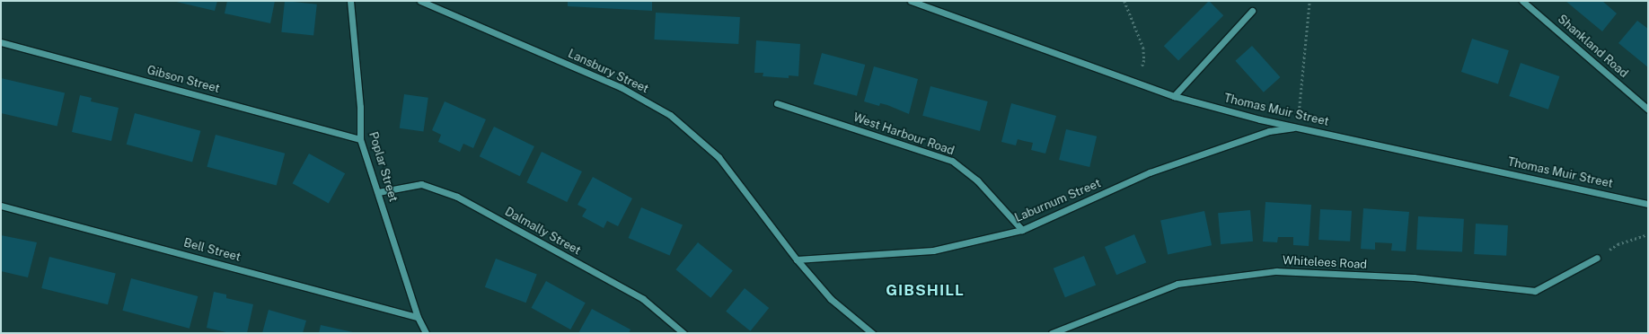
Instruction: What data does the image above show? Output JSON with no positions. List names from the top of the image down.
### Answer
{
  "streets": {
    "street": [
      "Shankland Road",
      "Lansbury Street",
      "Gibson Street",
      "Thomas Muir Street",
      "West Harbour Road",
      "Poplar Street",
      "Laburnum Street",
      "Dalmally Street",
      "Bell Street",
      "Whitelees Road"
    ]
  },
  "crossings": [
    ["Lansbury Street", "Laburnum Street"],
    ["Gibson Street", "Poplar Street"],
    ["Thomas Muir Street", "Laburnum Street"],
    ["West Harbour Road", "Laburnum Street"],
    ["Poplar Street", "Dalmally Street"],
    ["Poplar Street", "Bell Street"]
  ],
  "districts": ["GIBSHILL"]
}
